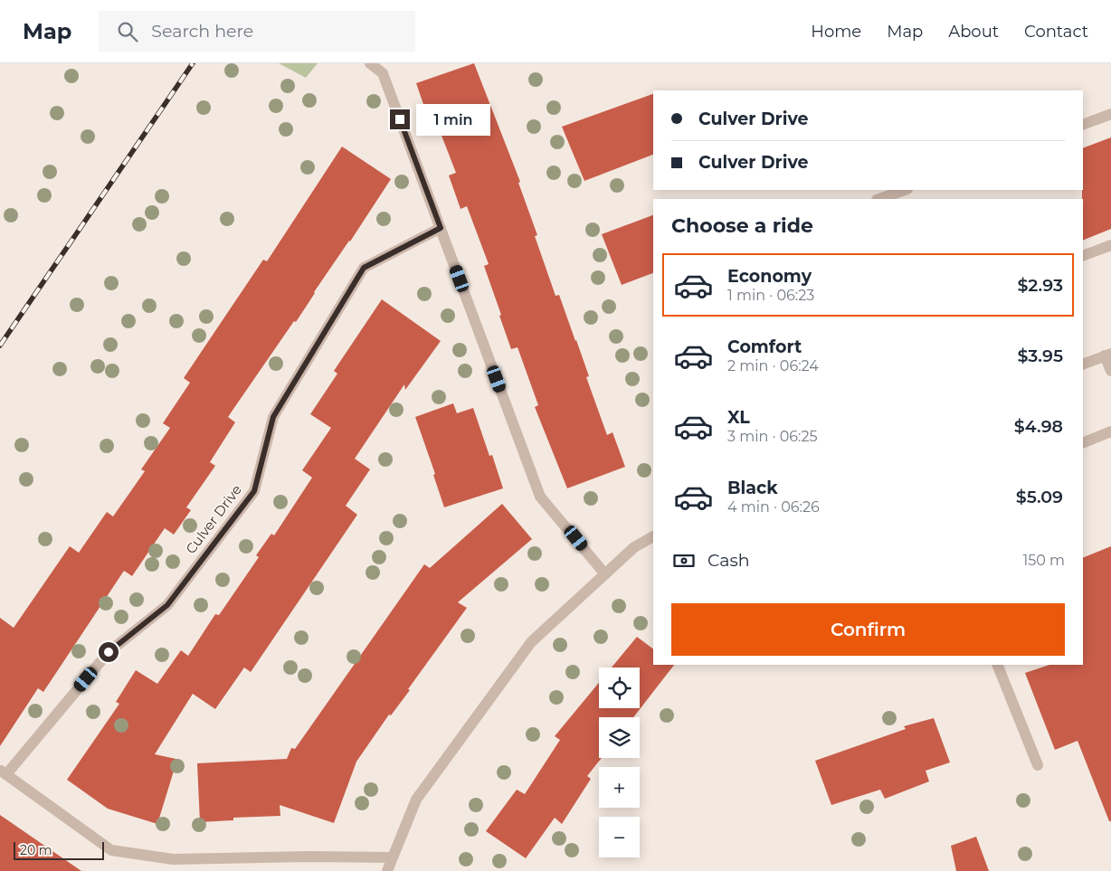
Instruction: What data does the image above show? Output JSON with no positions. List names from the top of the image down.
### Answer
{
  "streets": {
    "street": ["Culver Drive"]
  },
  "scale_bar": "20 m",
  "page": {
    "header": "Map",
    "search": "Search here",
    "nav": [
      "Home",
      "Map",
      "About",
      "Contact"
    ],
    "banner": ["Culver Drive", "Culver Drive"],
    "bubble": "1 min",
    "heading": "Choose a ride",
    "list": [
      {
        "name": "Economy",
        "note": "1 min · 06:23",
        "value": "$2.93"
      },
      {
        "name": "Comfort",
        "note": "2 min · 06:24",
        "value": "$3.95"
      },
      {
        "name": "XL",
        "note": "3 min · 06:25",
        "value": "$4.98"
      },
      {
        "name": "Black",
        "note": "4 min · 06:26",
        "value": "$5.09"
      }
    ],
    "pay": ["Cash", "150 m"],
    "buttons": "Confirm",
    "map_buttons": ["+", "−"],
    "scale": "20 m"
  }
}
